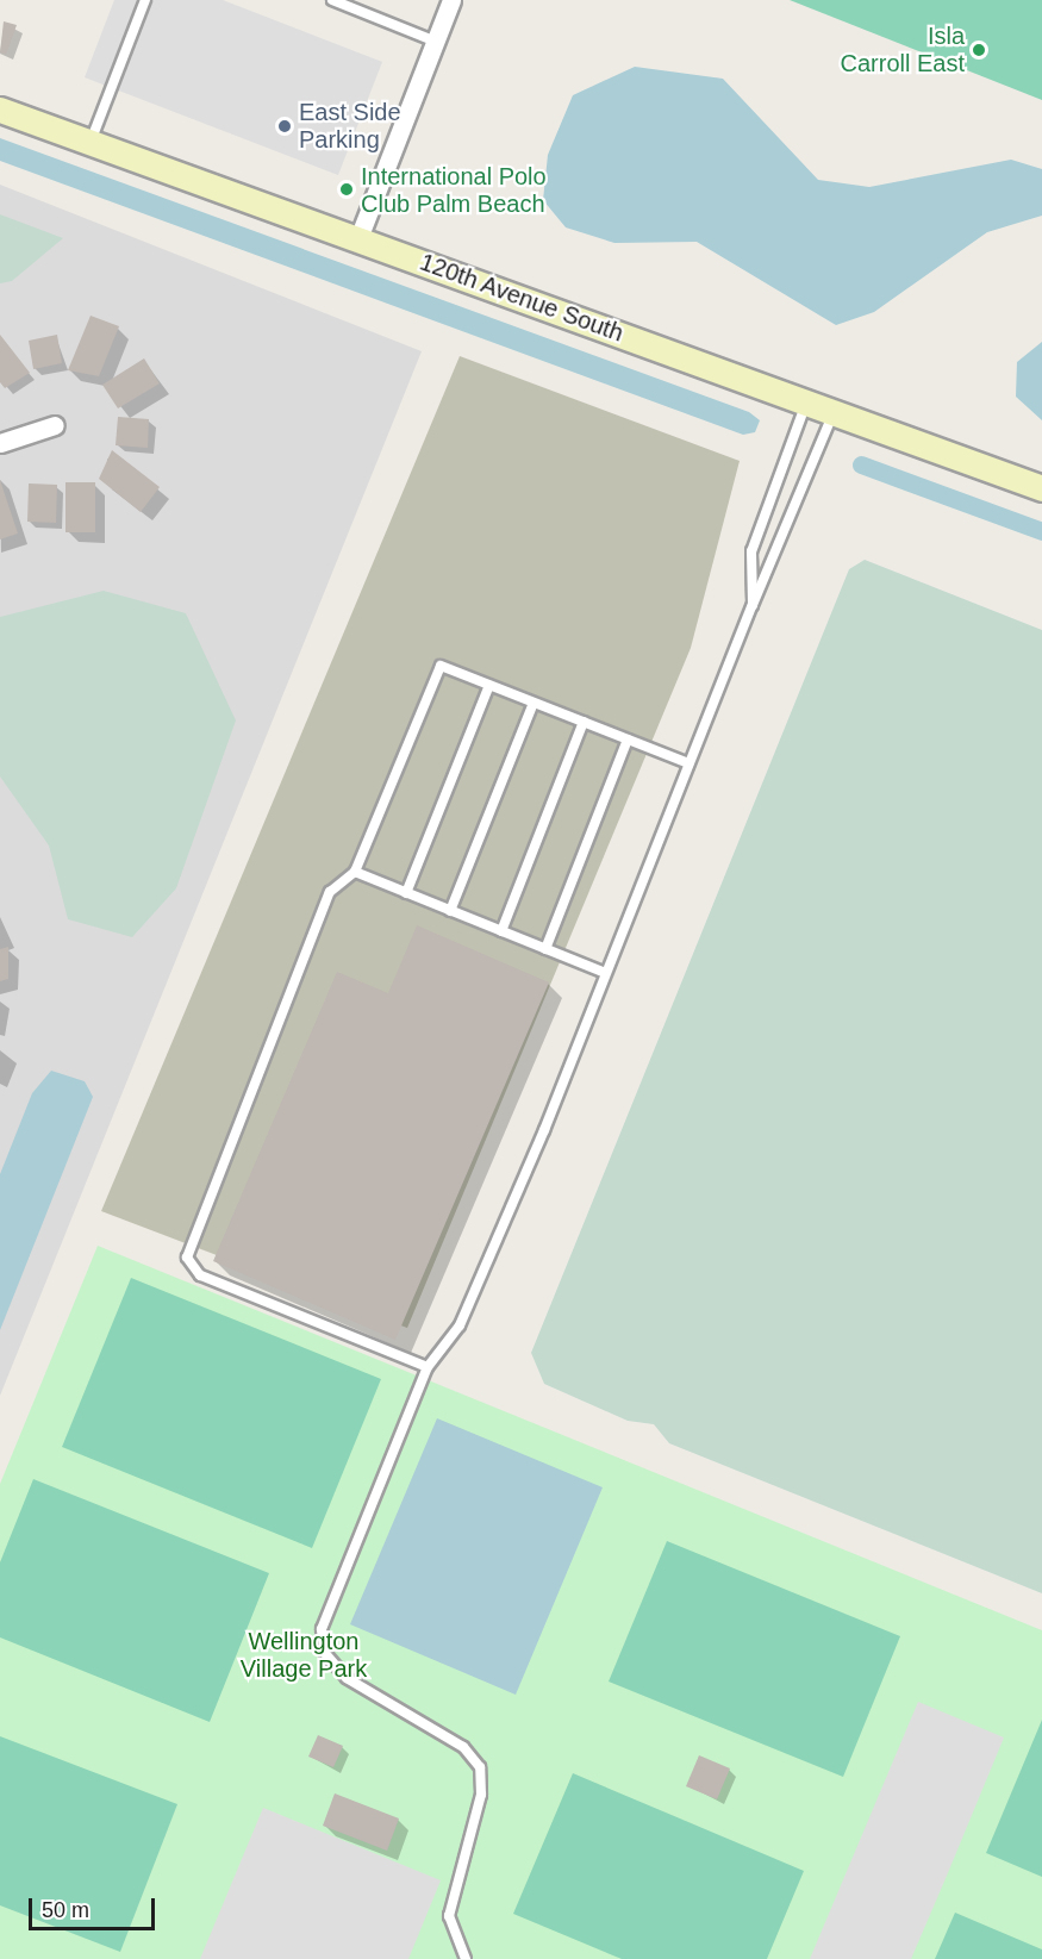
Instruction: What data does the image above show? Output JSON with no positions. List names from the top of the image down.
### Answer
{
  "streets": {
    "street": ["120th Avenue South"]
  },
  "parks": ["Wellington Village Park"],
  "places": ["Isla Carroll East", "East Side Parking", "International Polo Club Palm Beach"],
  "scale_bar": "50 m"
}
